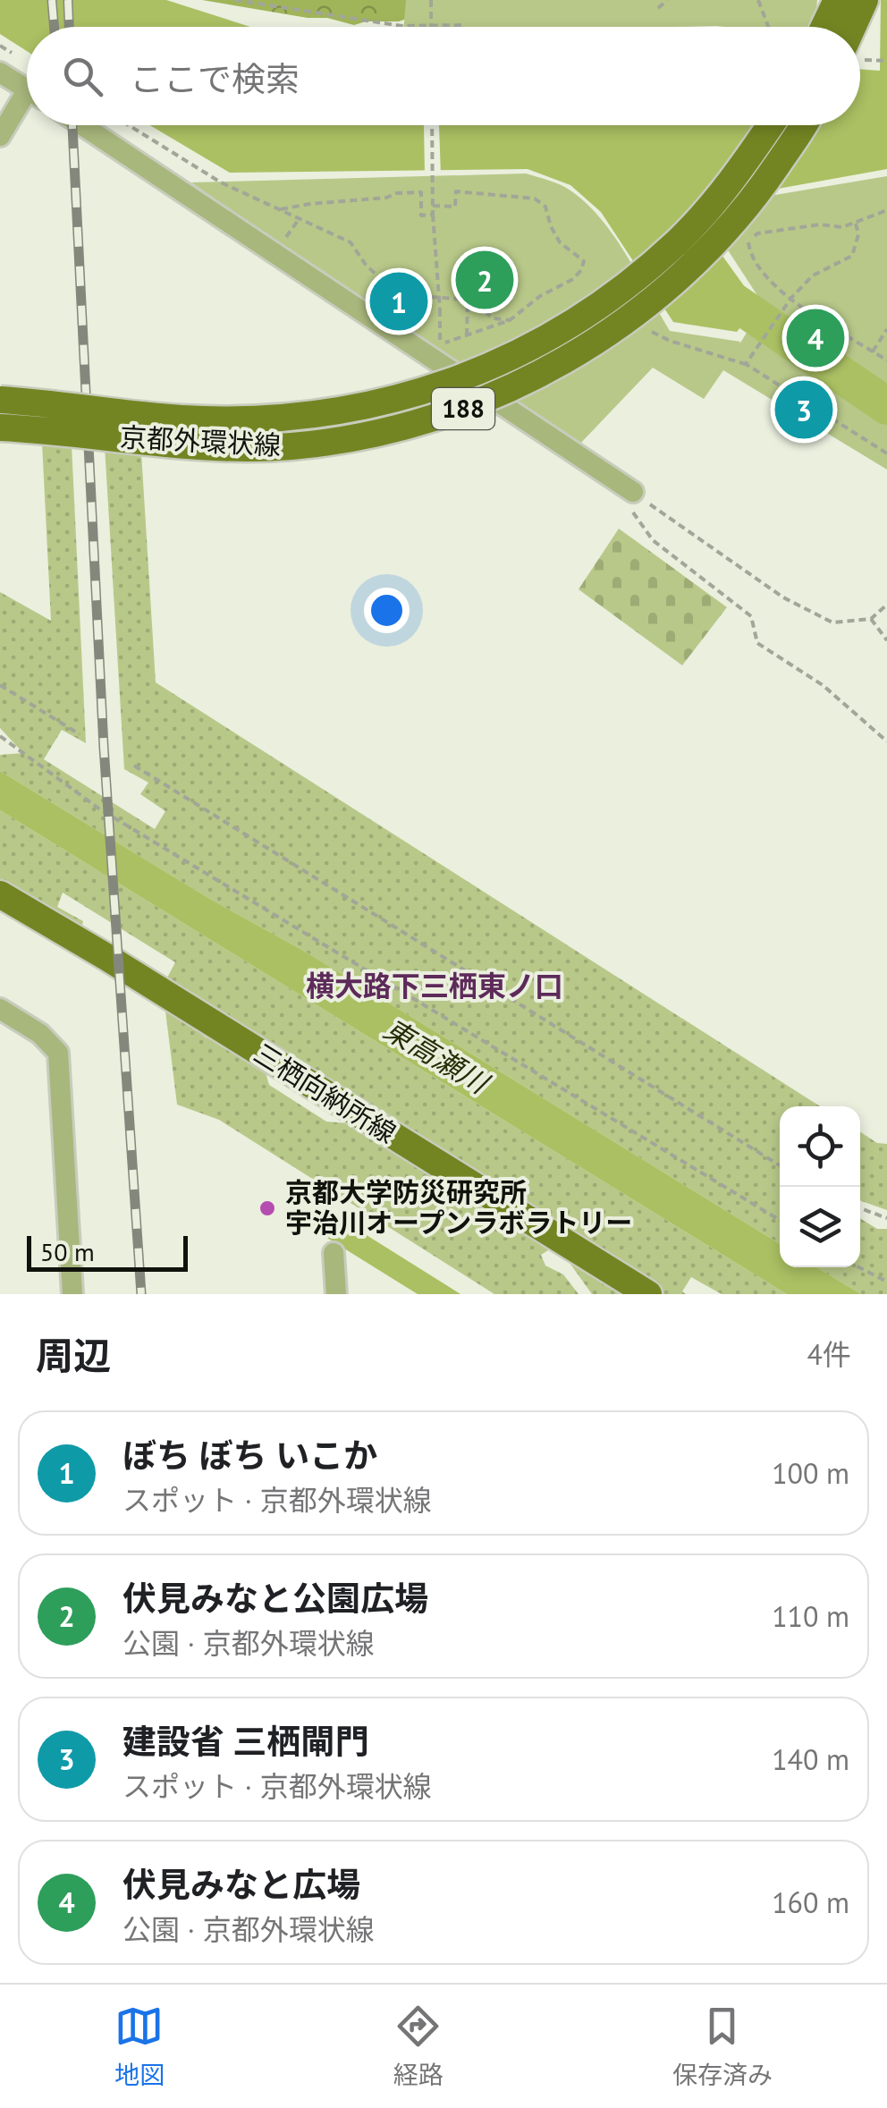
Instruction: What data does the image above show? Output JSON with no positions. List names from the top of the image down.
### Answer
{
  "streets": {
    "main road": ["188", "京都外環状線", "三栖向納所線"]
  },
  "districts": ["横大路下三栖東ノ口"],
  "water": ["東高瀬川"],
  "places": ["京都大学防災研究所 宇治川オープンラボラトリー"],
  "scale_bar": "50 m",
  "page": {
    "search": "ここで検索",
    "pins": [
      "2",
      "1",
      "4",
      "3"
    ],
    "scale": "50 m",
    "heading": ["周辺", "4件"],
    "list": [
      {
        "mark": "1",
        "name": "ぼち ぼち いこか",
        "note": "スポット · 京都外環状線",
        "value": "100 m"
      },
      {
        "mark": "2",
        "name": "伏見みなと公園広場",
        "note": "公園 · 京都外環状線",
        "value": "110 m"
      },
      {
        "mark": "3",
        "name": "建設省 三栖閘門",
        "note": "スポット · 京都外環状線",
        "value": "140 m"
      },
      {
        "mark": "4",
        "name": "伏見みなと広場",
        "note": "公園 · 京都外環状線",
        "value": "160 m"
      }
    ],
    "nav": ["地図", "経路", "保存済み"]
  }
}
